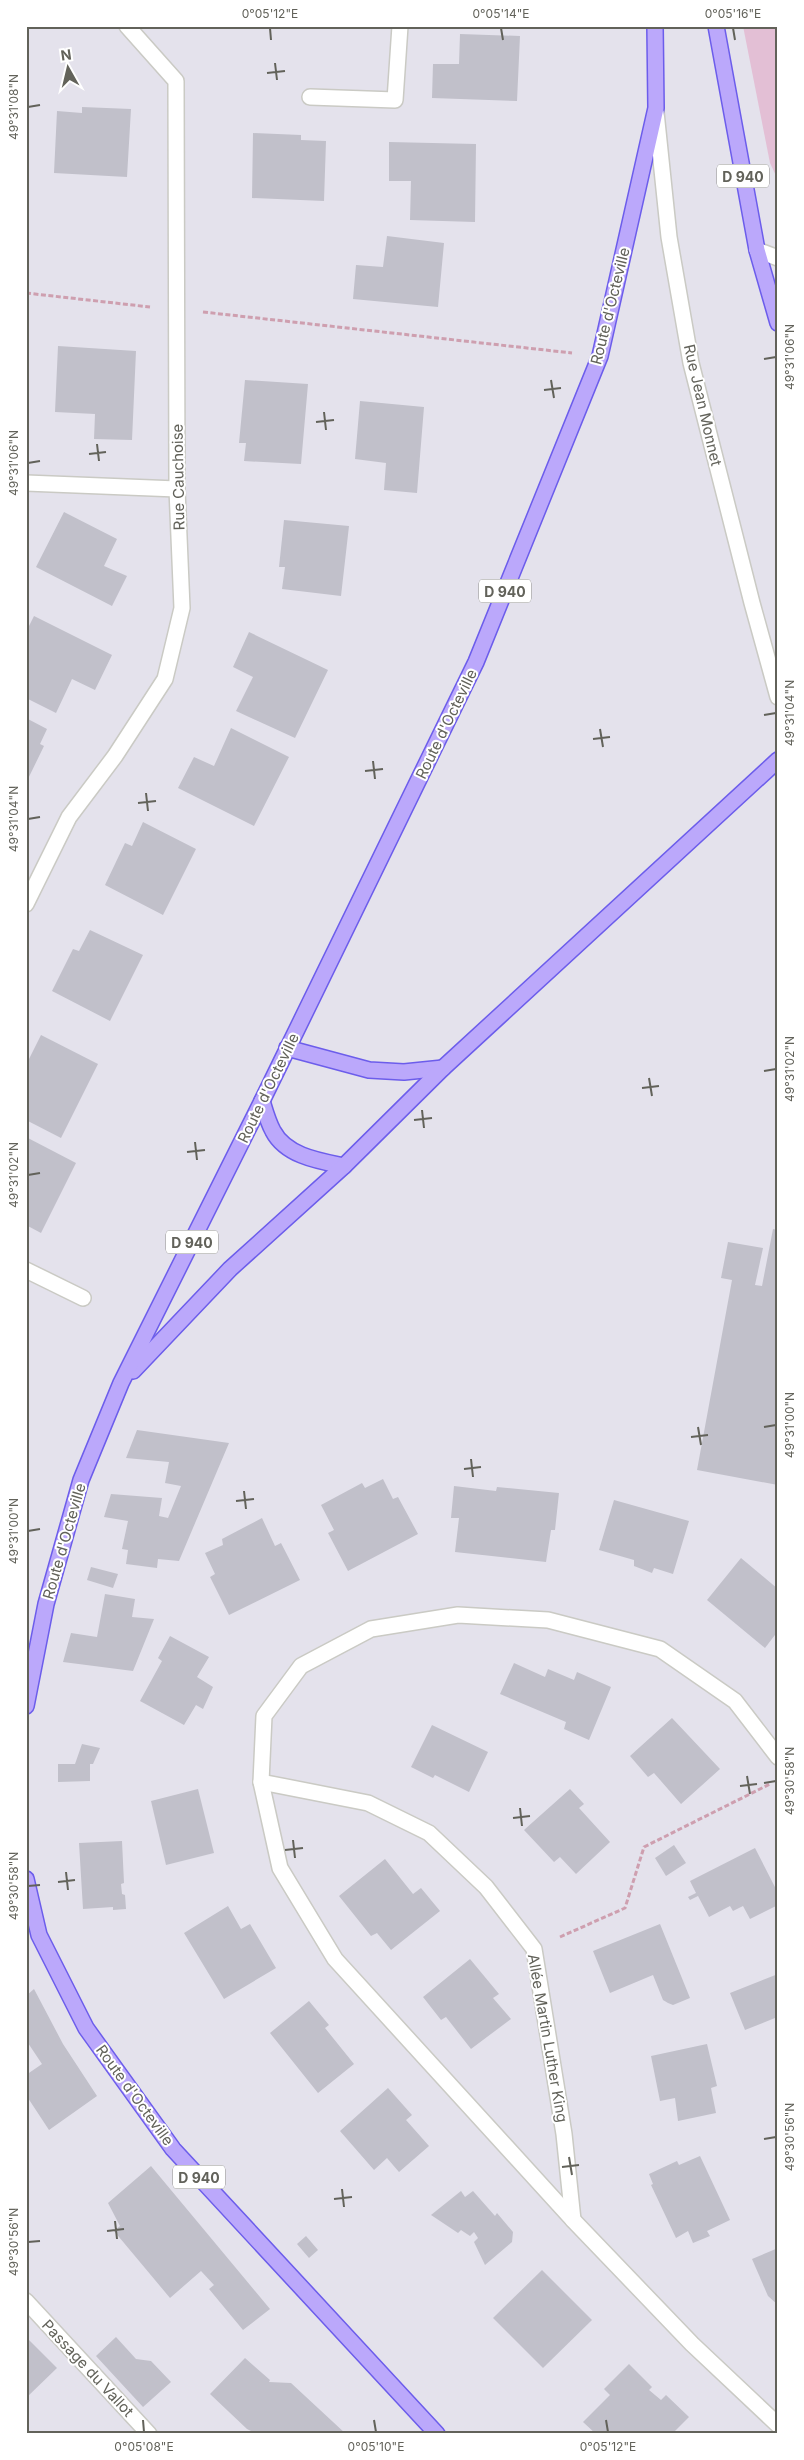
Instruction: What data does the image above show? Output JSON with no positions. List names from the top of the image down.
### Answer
{
  "streets": {
    "main road": ["D 940", "Route d'Octeville"],
    "street": [
      "Rue Jean Monnet",
      "Rue Cauchoise",
      "Allée Martin Luther King",
      "Passage du Vallot"
    ]
  },
  "crossings": [
    ["Route d'Octeville", "Rue Jean Monnet"]
  ],
  "north": "top",
  "coordinates": [
    "0°05'12\"E",
    "0°05'14\"E",
    "0°05'16\"E",
    "49°31'08\"N",
    "49°31'06\"N",
    "49°31'04\"N",
    "49°31'02\"N",
    "49°31'00\"N",
    "49°30'58\"N",
    "49°30'56\"N",
    "0°05'08\"E",
    "0°05'10\"E"
  ]
}
